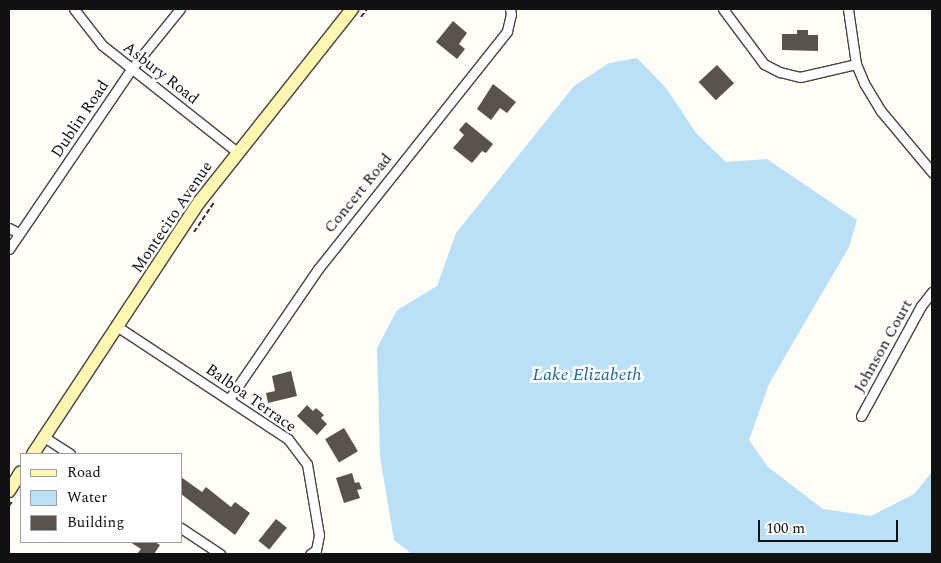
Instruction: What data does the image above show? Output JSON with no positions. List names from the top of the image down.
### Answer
{
  "streets": {
    "street": [
      "Asbury Road",
      "Dublin Road",
      "Concert Road",
      "Montecito Avenue",
      "Johnson Court",
      "Balboa Terrace"
    ]
  },
  "crossings": [
    ["Asbury Road", "Dublin Road"],
    ["Asbury Road", "Montecito Avenue"],
    ["Concert Road", "Balboa Terrace"],
    ["Montecito Avenue", "Balboa Terrace"]
  ],
  "water": ["Lake Elizabeth"],
  "legend": ["Road", "Water", "Building"],
  "scale_bar": "100 m"
}
